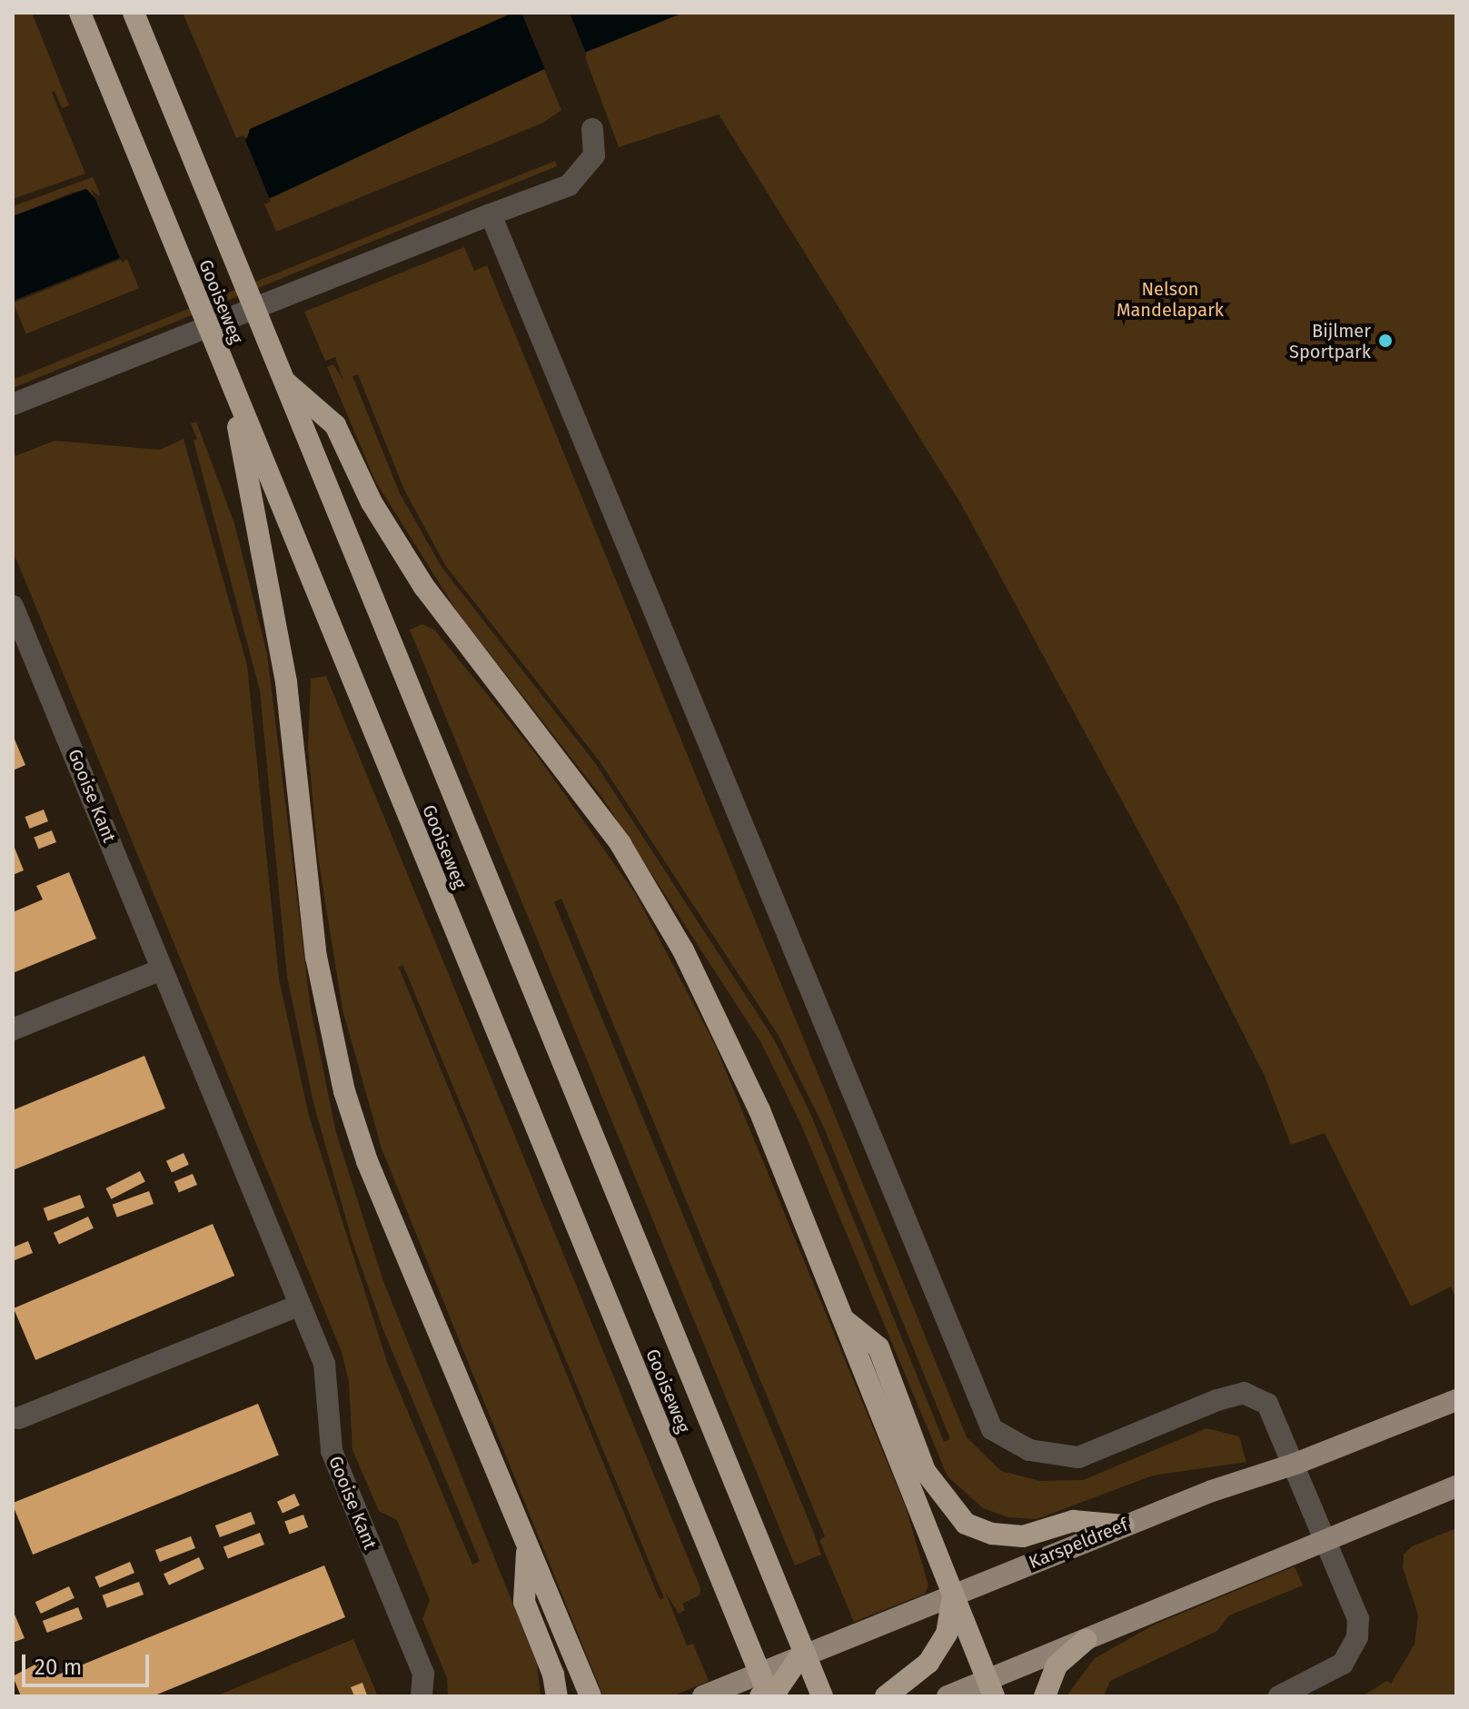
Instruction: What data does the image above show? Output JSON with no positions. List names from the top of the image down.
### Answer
{
  "streets": {
    "highway": ["Gooiseweg"],
    "main road": ["Karspeldreef"],
    "street": ["Gooise Kant"]
  },
  "parks": ["Nelson Mandelapark"],
  "places": ["Bijlmer Sportpark"],
  "scale_bar": "20 m"
}
